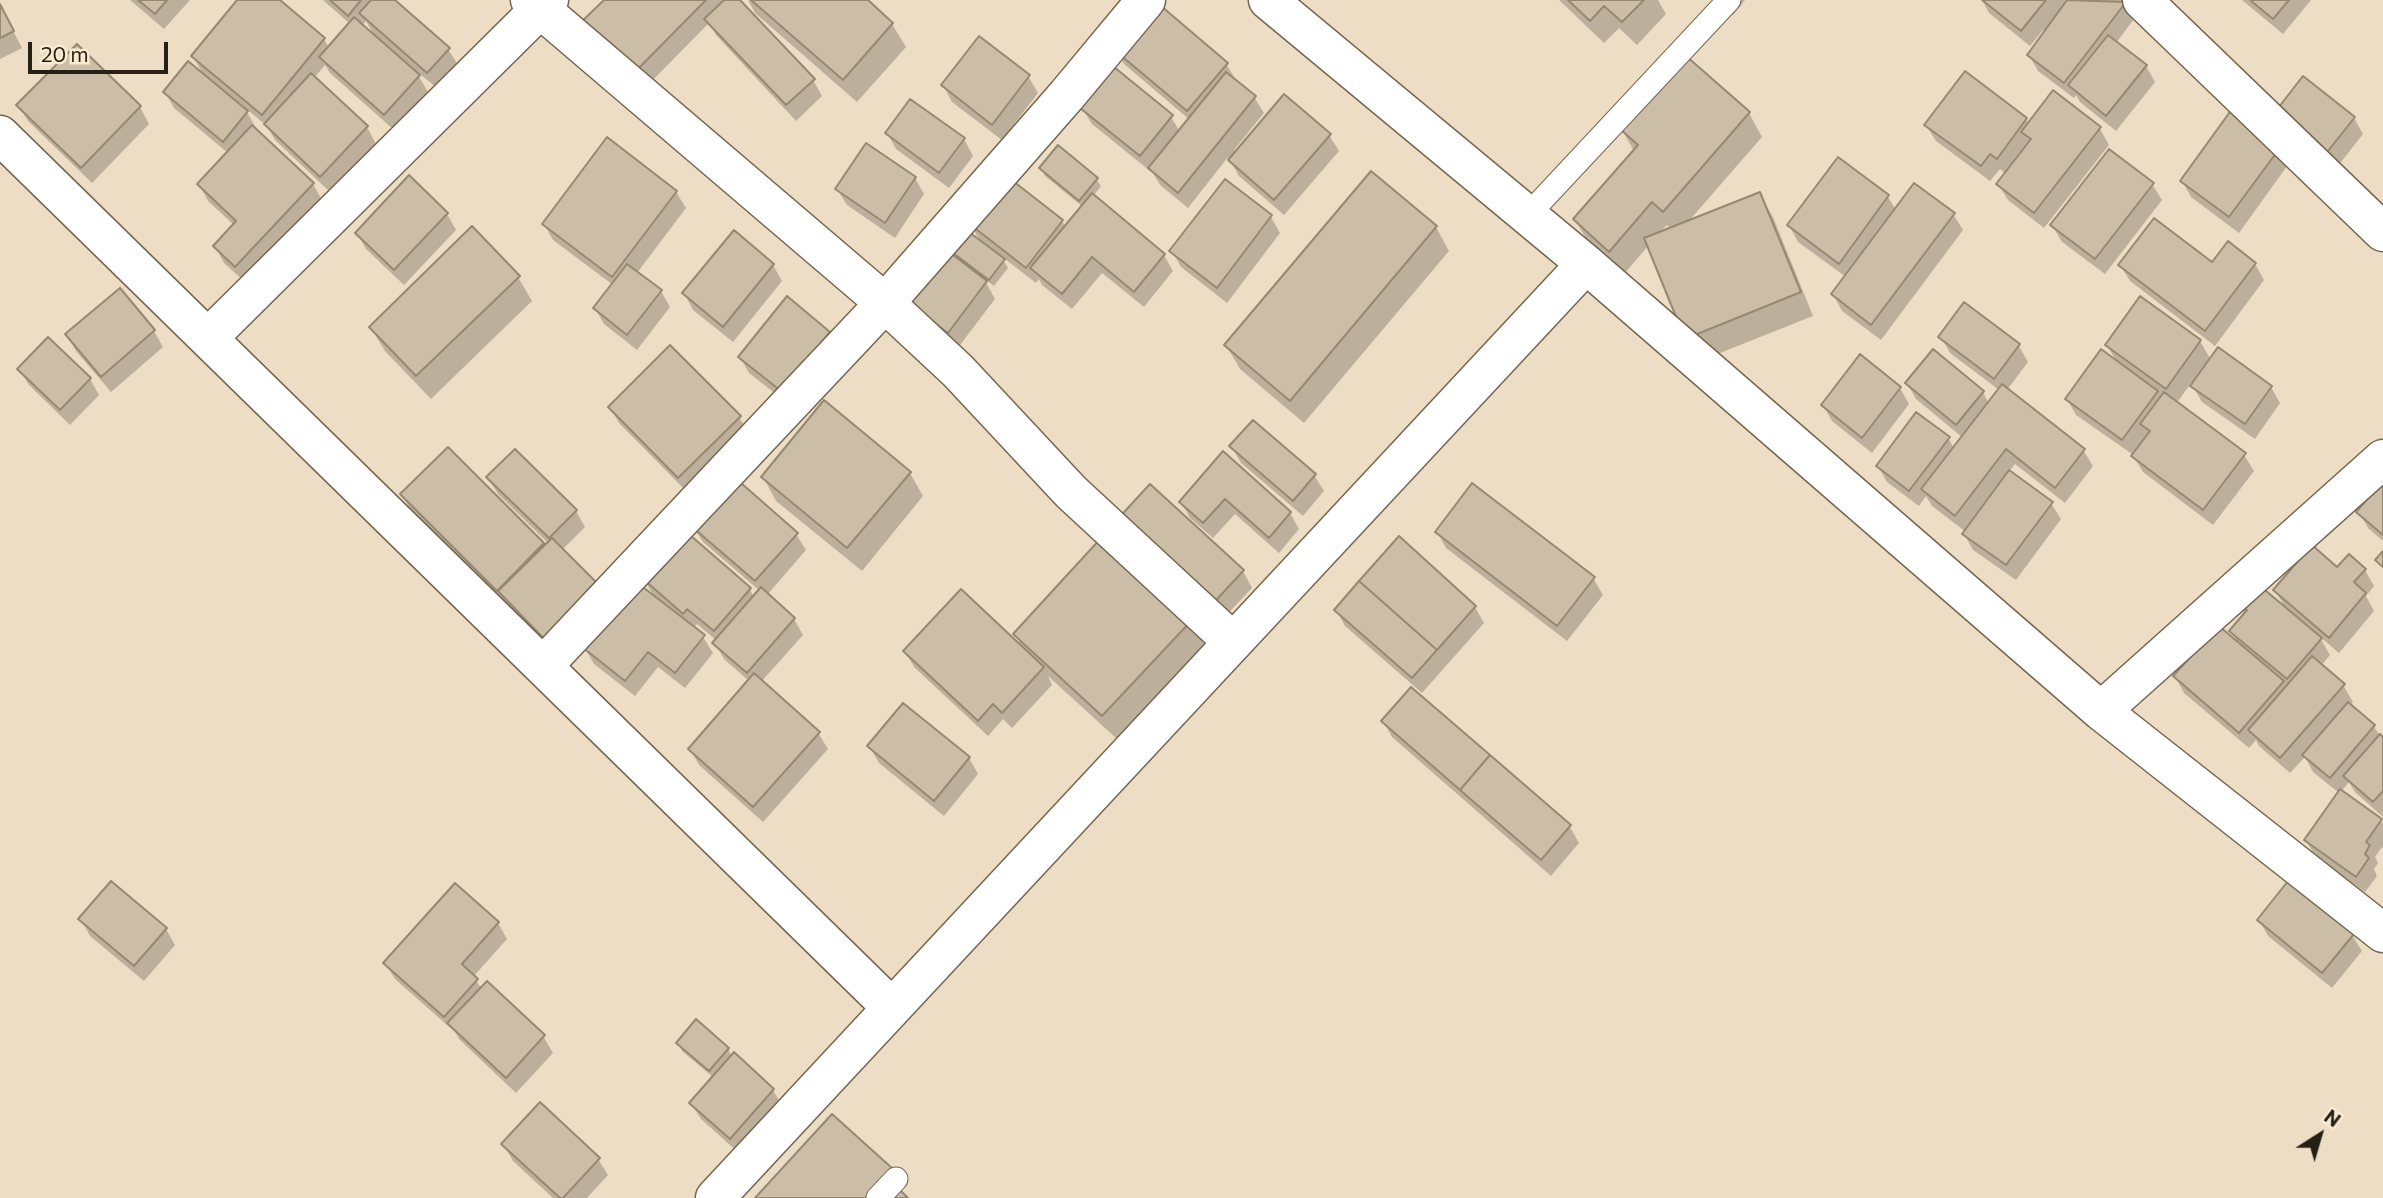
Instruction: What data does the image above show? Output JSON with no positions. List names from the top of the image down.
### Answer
{
  "scale_bar": "20 m",
  "north": "top right"
}
